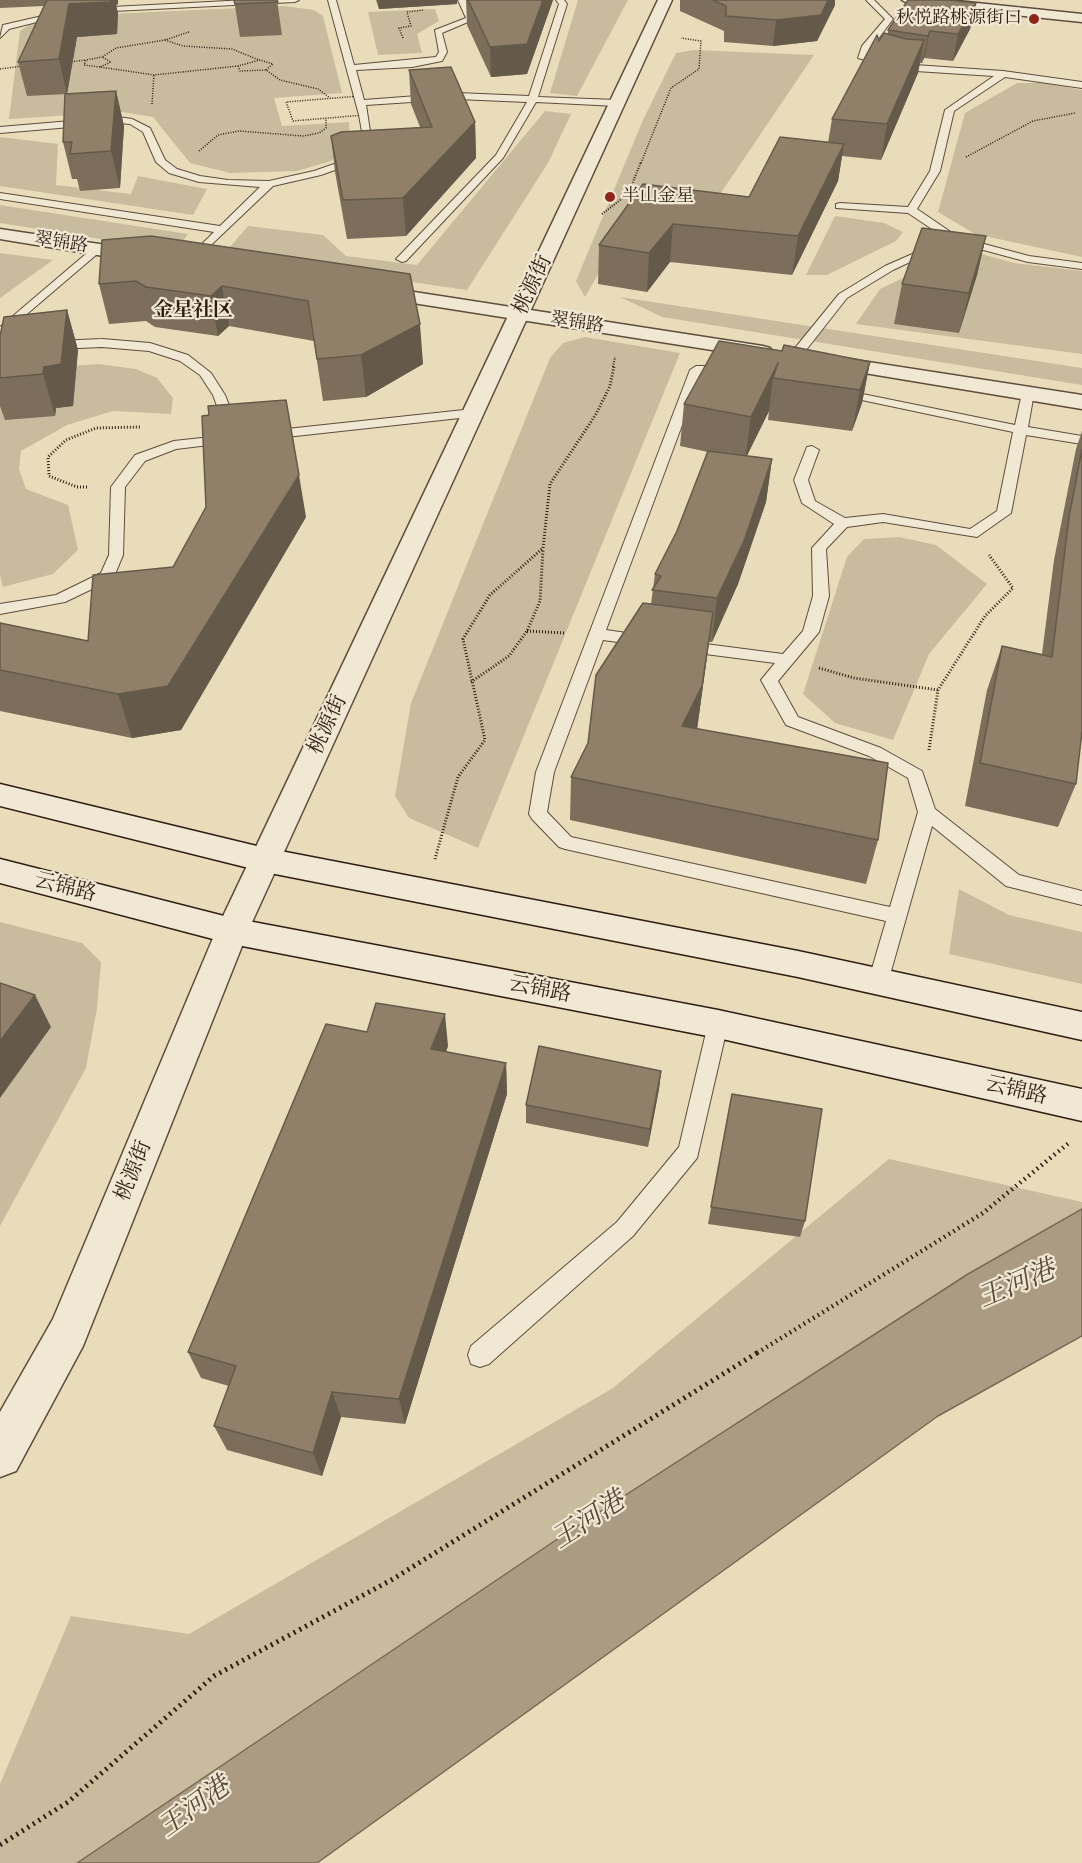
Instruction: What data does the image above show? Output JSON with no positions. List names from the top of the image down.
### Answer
{
  "streets": {
    "street": ["翠锦路", "桃源街", "云锦路"]
  },
  "crossings": [
    ["翠锦路", "桃源街"],
    ["桃源街", "云锦路"]
  ],
  "districts": ["金星社区"],
  "water": ["王河港"],
  "places": ["秋悦路桃源街口", "半山金星"]
}
